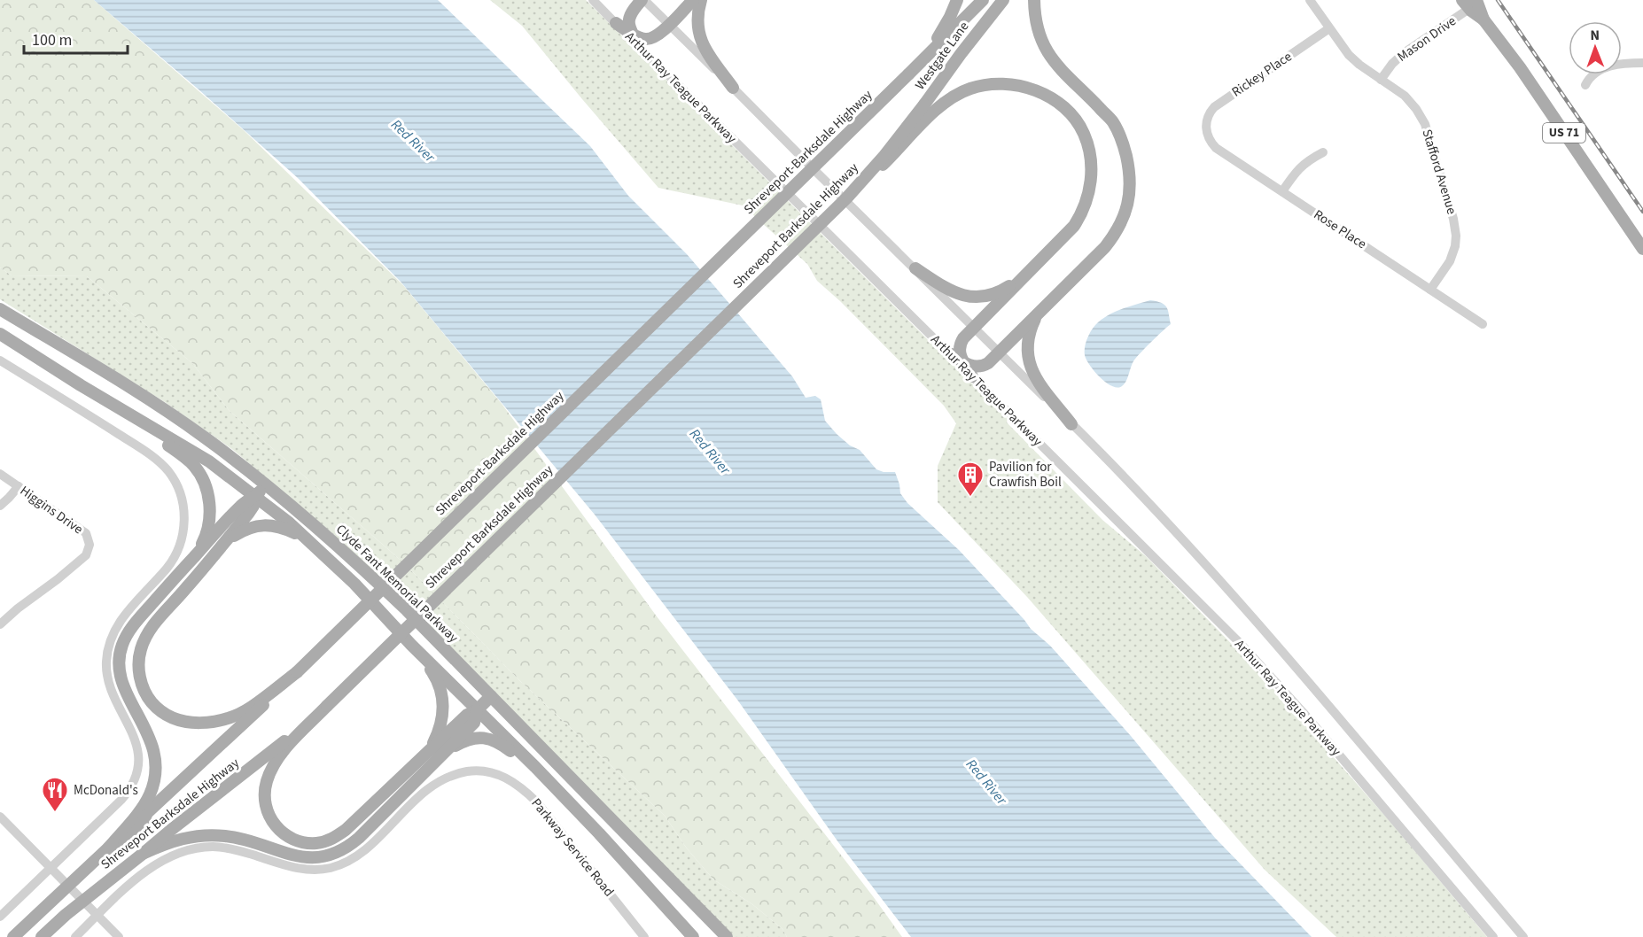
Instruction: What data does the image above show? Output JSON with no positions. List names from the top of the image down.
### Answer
{
  "streets": {
    "main road": [
      "Westgate Lane",
      "US 71",
      "Shreveport-Barksdale Highway",
      "Shreveport Barksdale Highway",
      "Clyde Fant Memorial Parkway"
    ],
    "street": [
      "Mason Drive",
      "Rickey Place",
      "Arthur Ray Teague Parkway",
      "Stafford Avenue",
      "Rose Place",
      "Higgins Drive",
      "Parkway Service Road"
    ]
  },
  "crossings": [
    ["Mason Drive", "US 71"],
    ["Mason Drive", "Stafford Avenue"],
    ["Westgate Lane", "Shreveport-Barksdale Highway"],
    ["Westgate Lane", "Shreveport Barksdale Highway"],
    ["Rickey Place", "Stafford Avenue"],
    ["Rickey Place", "Rose Place"],
    ["Shreveport-Barksdale Highway", "Shreveport Barksdale Highway"],
    ["Stafford Avenue", "Rose Place"]
  ],
  "water": ["Red River"],
  "places": {
    "building": ["Pavilion for Crawfish Boil"],
    "restaurant": ["McDonald's"]
  },
  "scale_bar": "100 m",
  "north": "top"
}
